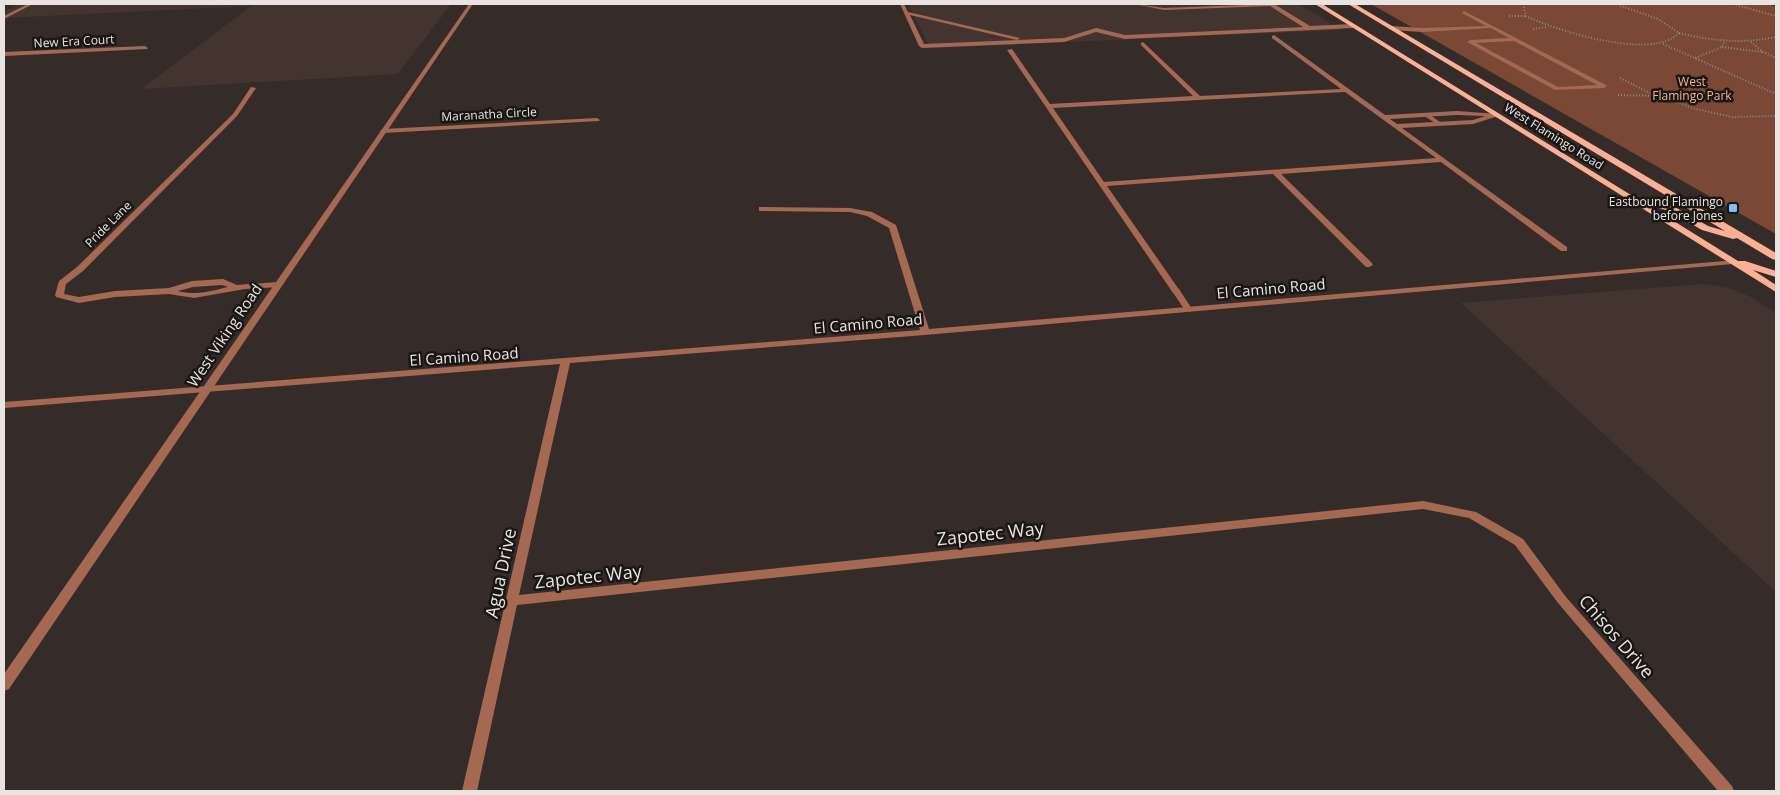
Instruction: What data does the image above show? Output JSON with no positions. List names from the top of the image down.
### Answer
{
  "streets": {
    "main road": ["West Flamingo Road"],
    "street": [
      "New Era Court",
      "Maranatha Circle",
      "Pride Lane",
      "El Camino Road",
      "West Viking Road",
      "Zapotec Way",
      "Agua Drive",
      "Chisos Drive"
    ]
  },
  "crossings": [
    ["Maranatha Circle", "West Viking Road"],
    ["West Flamingo Road", "El Camino Road"],
    ["Pride Lane", "West Viking Road"],
    ["El Camino Road", "West Viking Road"],
    ["El Camino Road", "Agua Drive"],
    ["Zapotec Way", "Agua Drive"],
    ["Zapotec Way", "Chisos Drive"]
  ],
  "parks": ["West Flamingo Park"],
  "places": {
    "transit": ["Eastbound Flamingo before Jones"]
  }
}
